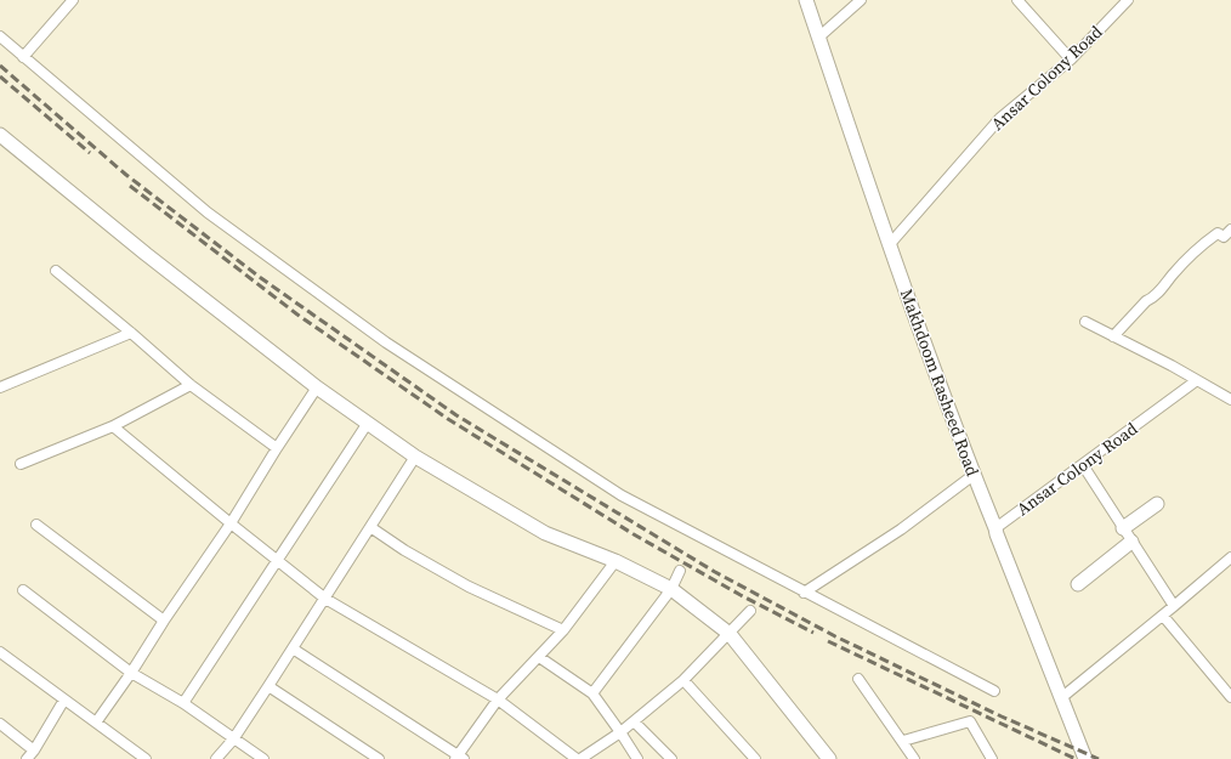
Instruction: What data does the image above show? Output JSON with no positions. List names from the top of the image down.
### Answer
{
  "streets": {
    "street": ["Ansar Colony Road", "Makhdoom Rasheed Road"]
  },
  "crossings": [
    ["Ansar Colony Road", "Makhdoom Rasheed Road"]
  ]
}
